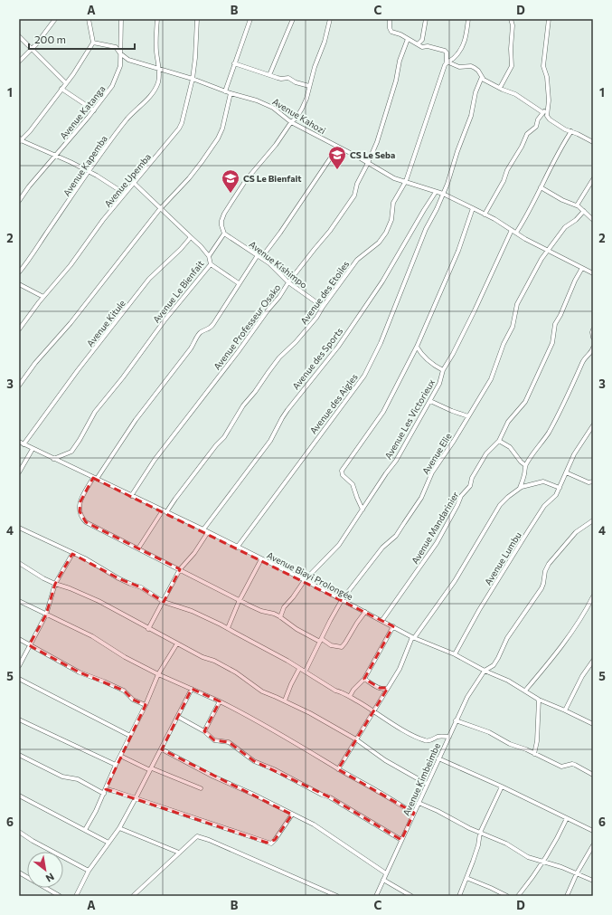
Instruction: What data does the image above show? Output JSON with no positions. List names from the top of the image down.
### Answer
{
  "streets": {
    "street": [
      "Avenue Katanga",
      "Avenue Kahozi",
      "Avenue Kapemba",
      "Avenue Upemba",
      "Avenue Kishimpo",
      "Avenue Le Bienfait",
      "Avenue des Etoiles",
      "Avenue Kitule",
      "Avenue Professeur Osako",
      "Avenue des Sports",
      "Avenue des Aigles",
      "Avenue Les Victorieux",
      "Avenue Elie",
      "Avenue Mandarinier",
      "Avenue Lumbu",
      "Avenue Biayi Prolongée",
      "Avenue Kimbeimbe"
    ]
  },
  "crossings": [
    ["Avenue Katanga", "Avenue Kahozi"],
    ["Avenue Kahozi", "Avenue Kapemba"],
    ["Avenue Kahozi", "Avenue Upemba"],
    ["Avenue Kahozi", "Avenue des Etoiles"],
    ["Avenue Kahozi", "Avenue Professeur Osako"],
    ["Avenue Kahozi", "Avenue des Sports"],
    ["Avenue Kahozi", "Avenue des Aigles"],
    ["Avenue Kahozi", "Avenue Les Victorieux"],
    ["Avenue Kahozi", "Avenue Elie"],
    ["Avenue Kahozi", "Avenue Mandarinier"],
    ["Avenue Kishimpo", "Avenue Le Bienfait"],
    ["Avenue Kishimpo", "Avenue des Etoiles"],
    ["Avenue Kishimpo", "Avenue Professeur Osako"],
    ["Avenue Le Bienfait", "Avenue Biayi Prolongée"],
    ["Avenue des Etoiles", "Avenue Biayi Prolongée"],
    ["Avenue Kitule", "Avenue Biayi Prolongée"],
    ["Avenue Professeur Osako", "Avenue Biayi Prolongée"],
    ["Avenue des Sports", "Avenue Biayi Prolongée"],
    ["Avenue des Aigles", "Avenue Biayi Prolongée"],
    ["Avenue Les Victorieux", "Avenue Biayi Prolongée"],
    ["Avenue Elie", "Avenue Biayi Prolongée"],
    ["Avenue Mandarinier", "Avenue Biayi Prolongée"],
    ["Avenue Lumbu", "Avenue Biayi Prolongée"],
    ["Avenue Biayi Prolongée", "Avenue Kimbeimbe"]
  ],
  "places": {
    "school or university": ["CS Le Seba", "CS Le Bienfait"]
  },
  "scale_bar": "200 m",
  "north": "bottom right",
  "grid": {
    "columns": [
      "A",
      "B",
      "C",
      "D"
    ],
    "rows": [
      "1",
      "2",
      "3",
      "4",
      "5",
      "6"
    ]
  }
}
